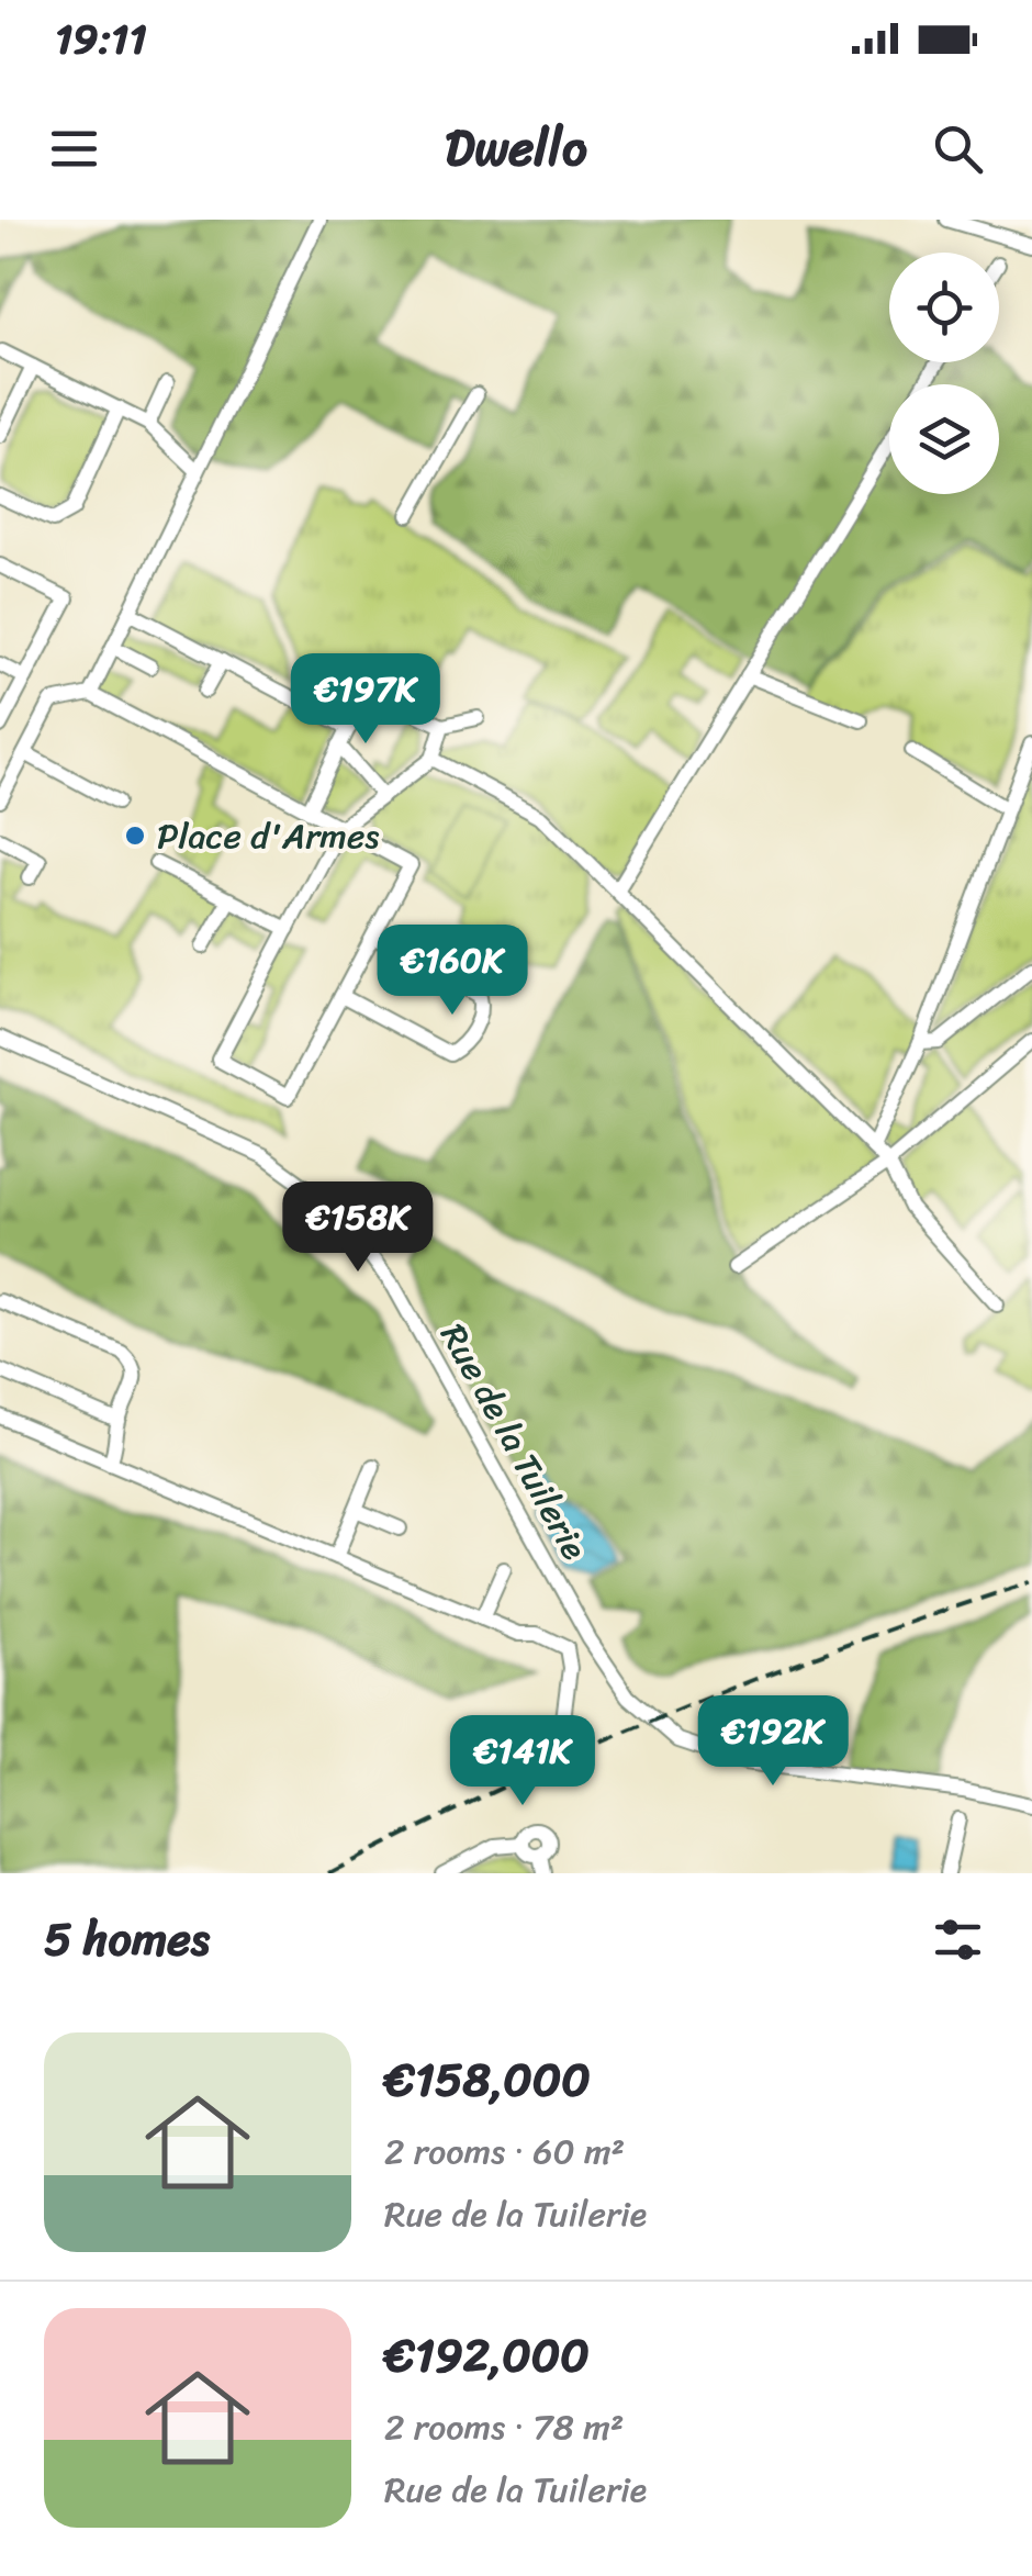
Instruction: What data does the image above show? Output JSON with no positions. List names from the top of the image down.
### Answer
{
  "streets": {
    "street": ["Rue de la Tuilerie"]
  },
  "places": ["Place d'Armes"],
  "page": {
    "status": "19:11",
    "header": "Dwello",
    "price": [
      "€197K",
      "€160K",
      "€158K",
      "€192K",
      "€141K"
    ],
    "heading": "5 homes",
    "list": [
      {
        "name": "€158,000",
        "note": "2 rooms · 60 m² · Rue de la Tuilerie"
      },
      {
        "name": "€192,000",
        "note": "2 rooms · 78 m² · Rue de la Tuilerie"
      }
    ]
  }
}
